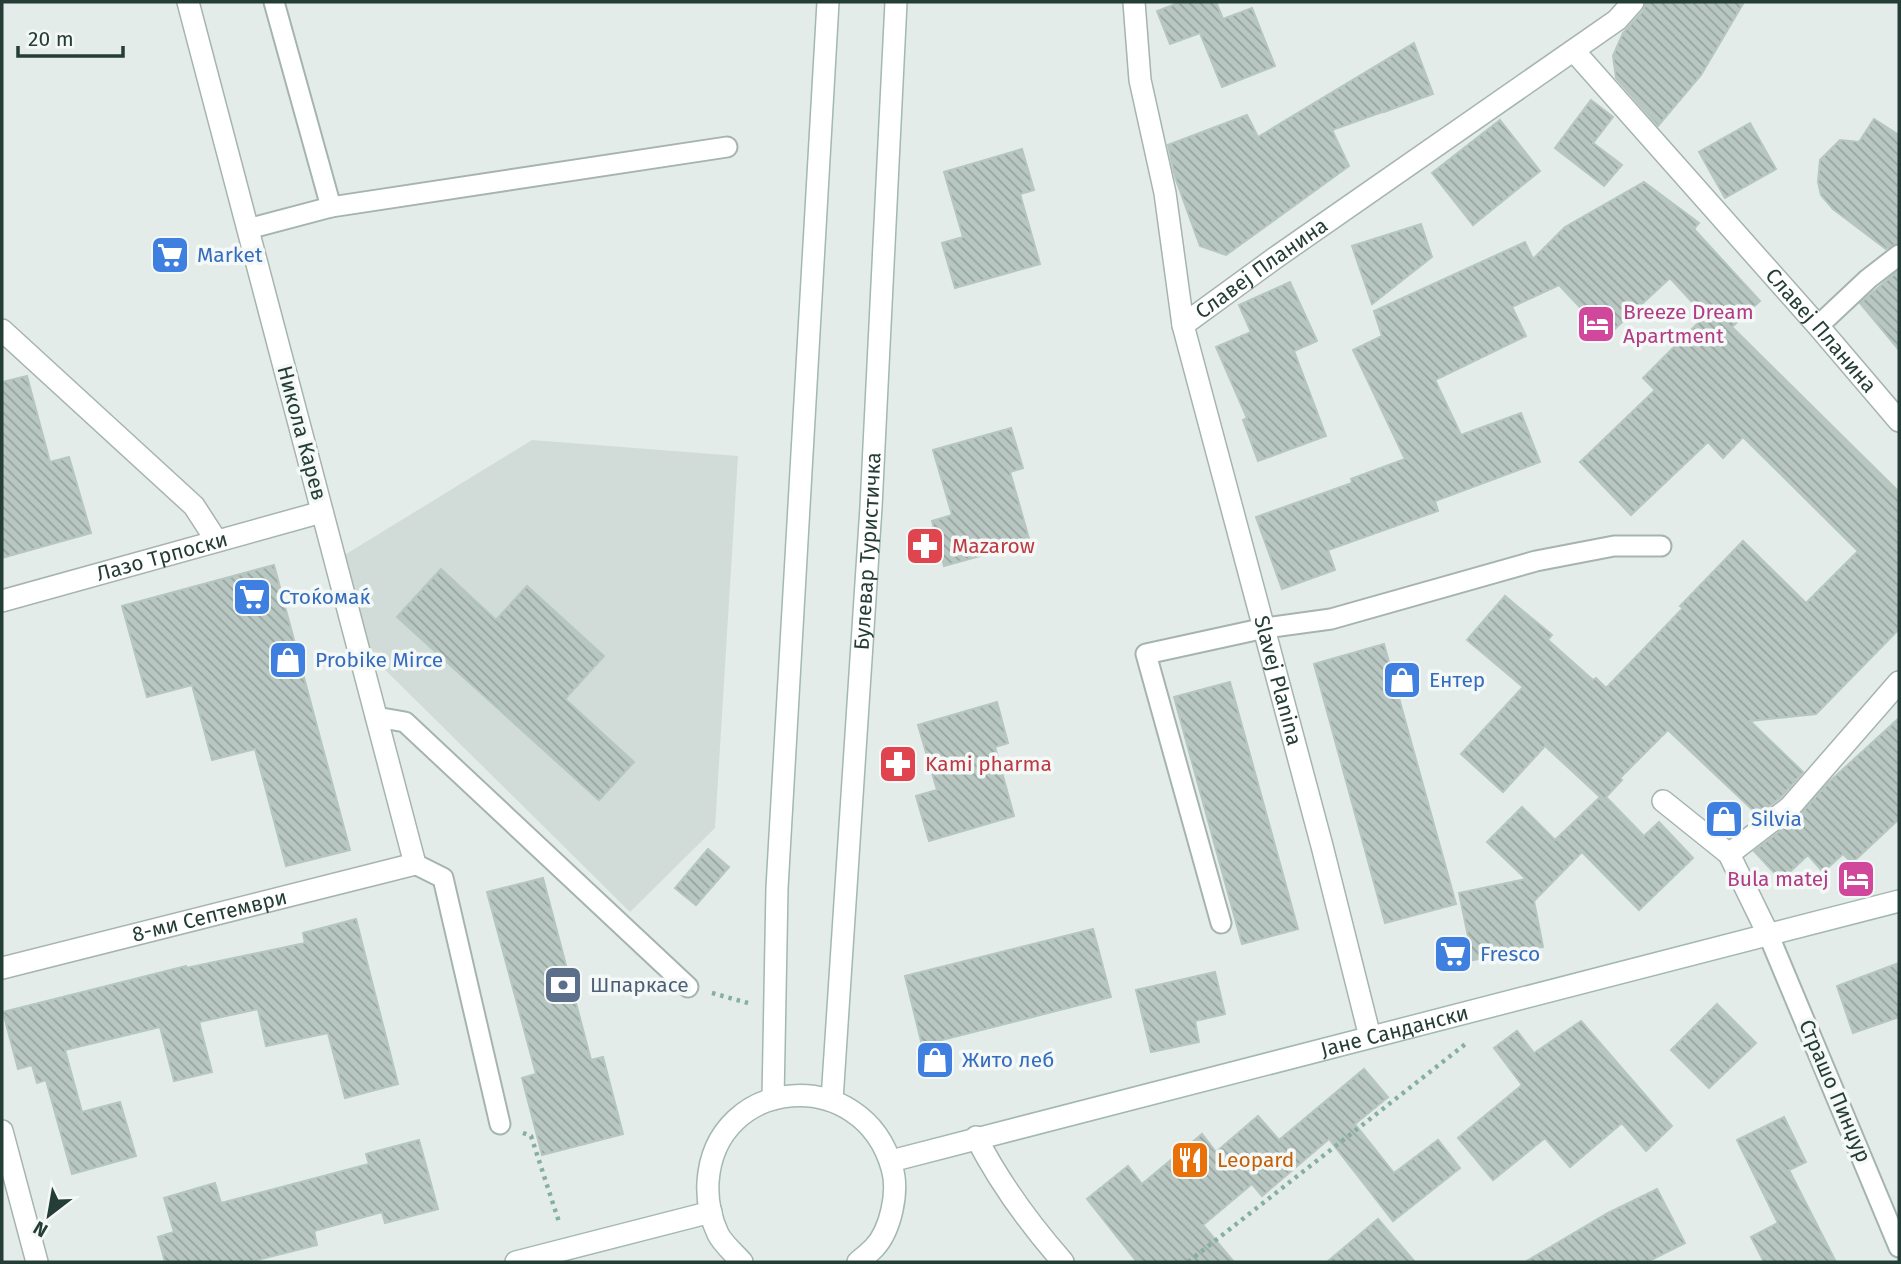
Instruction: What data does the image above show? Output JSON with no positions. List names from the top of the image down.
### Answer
{
  "streets": {
    "street": [
      "Славеј Планина",
      "Никола Карев",
      "Булевар Туристичка",
      "Лазо Трпоски",
      "Slavej Planina",
      "8-ми Септември",
      "Јане Сандански"
    ],
    "lane": ["Страшо Пинџур"]
  },
  "crossings": [
    ["Славеј Планина", "Slavej Planina"],
    ["Никола Карев", "Лазо Трпоски"],
    ["Никола Карев", "8-ми Септември"],
    ["Slavej Planina", "Јане Сандански"],
    ["Јане Сандански", "Страшо Пинџур"]
  ],
  "places": {
    "supermarket": ["Market", "Стоќомаќ", "Fresco"],
    "hotel": ["Breeze Dream Apartment", "Bula matej"],
    "pharmacy": ["Mazarow", "Kami pharma"],
    "shop": [
      "Probike Mirce",
      "Ентер",
      "Silvia",
      "Жито леб"
    ],
    "bank": ["Шпаркасе"],
    "restaurant": ["Leopard"]
  },
  "scale_bar": "20 m",
  "north": "bottom left"
}
